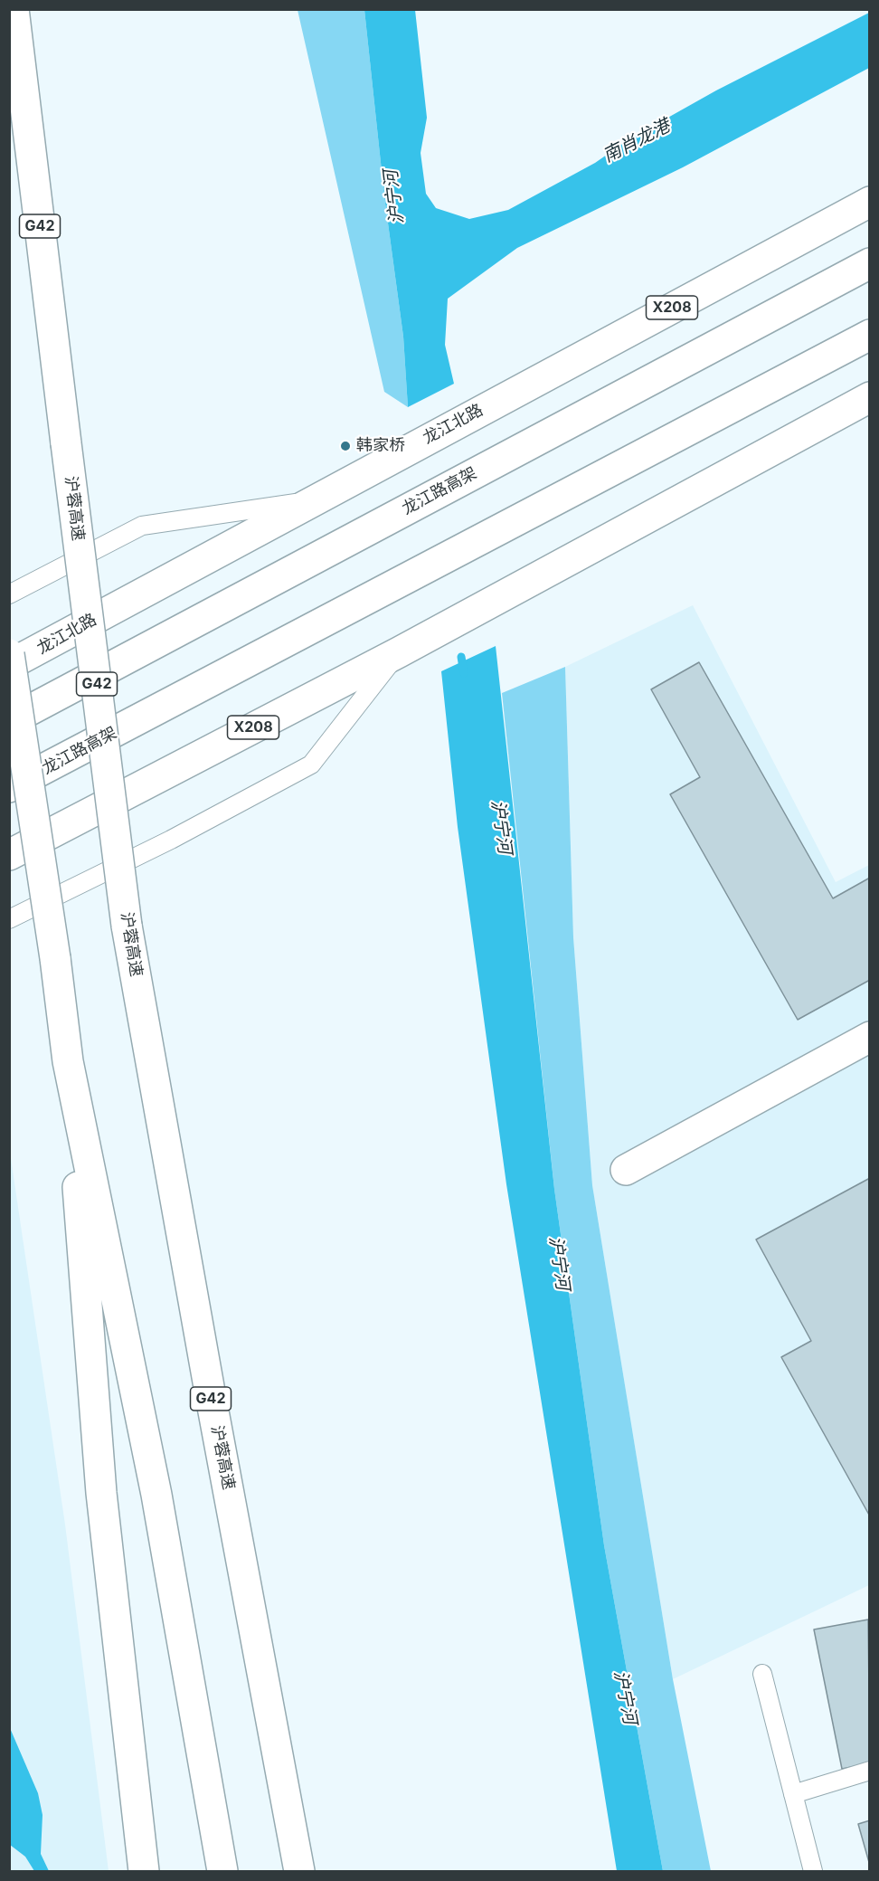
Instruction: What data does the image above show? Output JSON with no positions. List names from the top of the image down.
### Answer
{
  "streets": {
    "main road": [
      "G42",
      "X208",
      "龙江北路",
      "龙江路高架",
      "沪蓉高速"
    ]
  },
  "water": ["南肖龙港", "沪宁河"],
  "places": ["韩家桥"]
}
